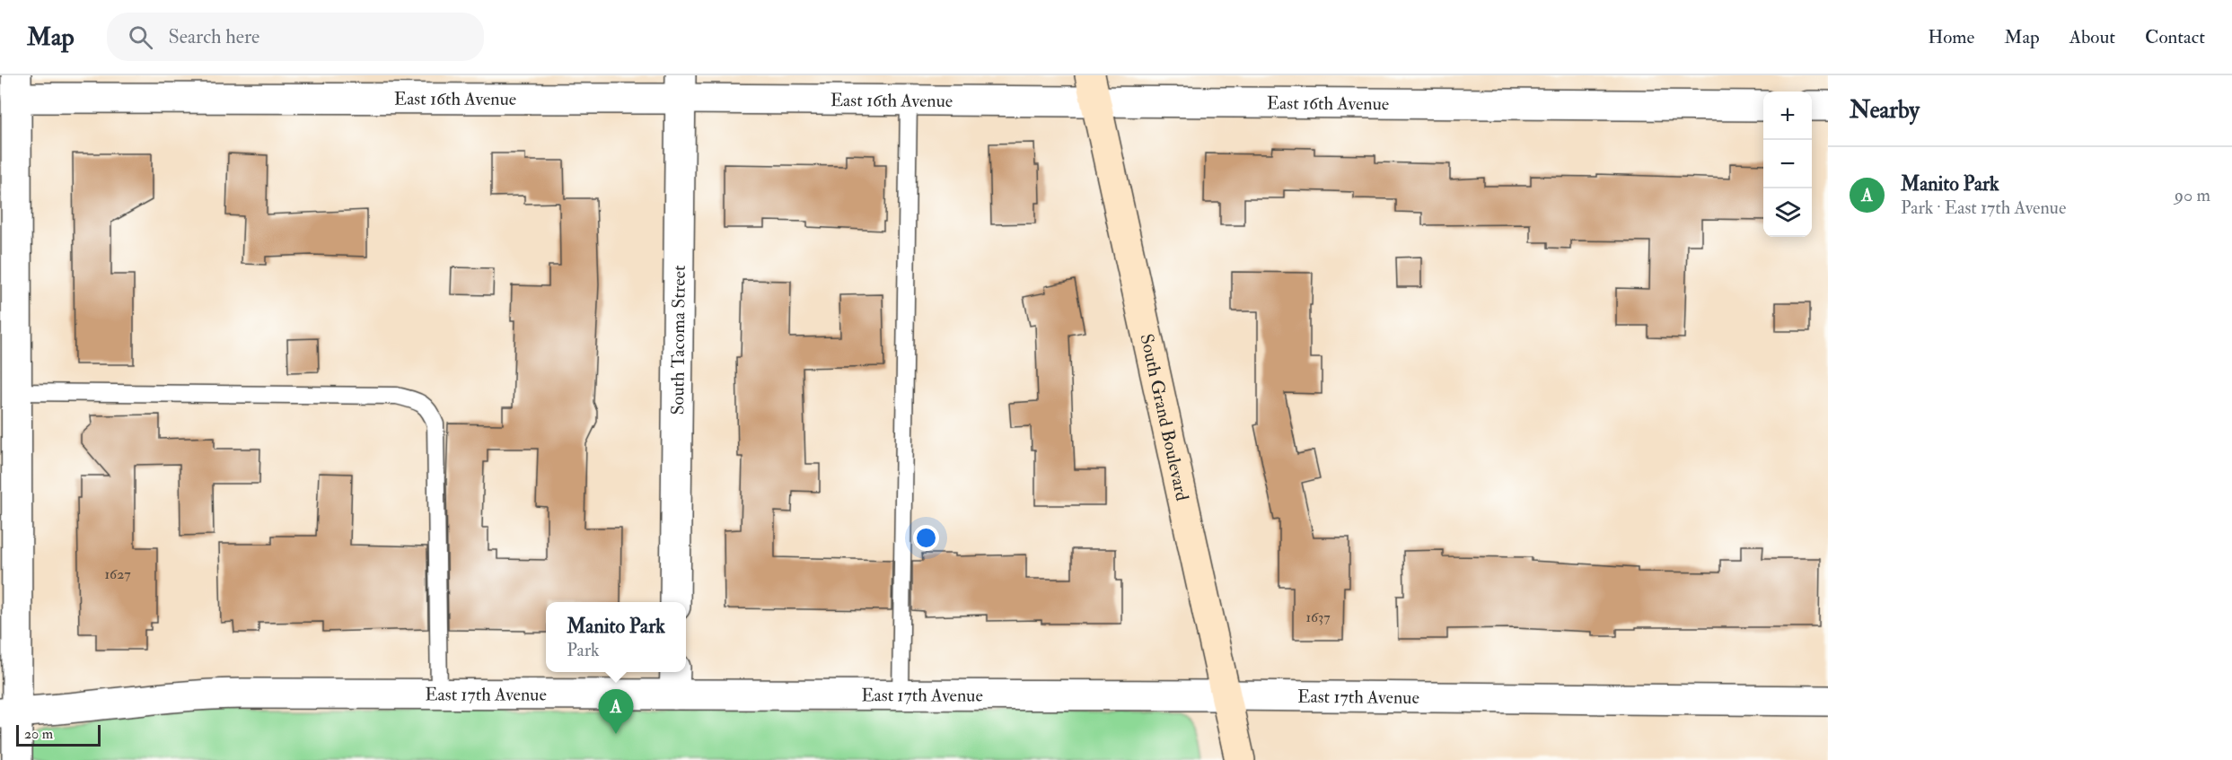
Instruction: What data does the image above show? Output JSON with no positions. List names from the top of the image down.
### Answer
{
  "streets": {
    "main road": ["South Grand Boulevard"],
    "street": ["East 16th Avenue", "South Tacoma Street", "East 17th Avenue"]
  },
  "crossings": [
    ["East 16th Avenue", "South Tacoma Street"],
    ["East 16th Avenue", "South Grand Boulevard"],
    ["South Grand Boulevard", "East 17th Avenue"]
  ],
  "house_numbers": ["1627", "1637"],
  "scale_bar": "20 m",
  "page": {
    "header": "Map",
    "search": "Search here",
    "nav": [
      "Home",
      "Map",
      "About",
      "Contact"
    ],
    "heading": "Nearby",
    "map_buttons": ["+", "−"],
    "list": [
      {
        "mark": "A",
        "name": "Manito Park",
        "note": "Park · East 17th Avenue",
        "value": "90 m"
      }
    ],
    "popup": ["Manito Park", "Park"],
    "pins": "A",
    "scale": "20 m"
  }
}
